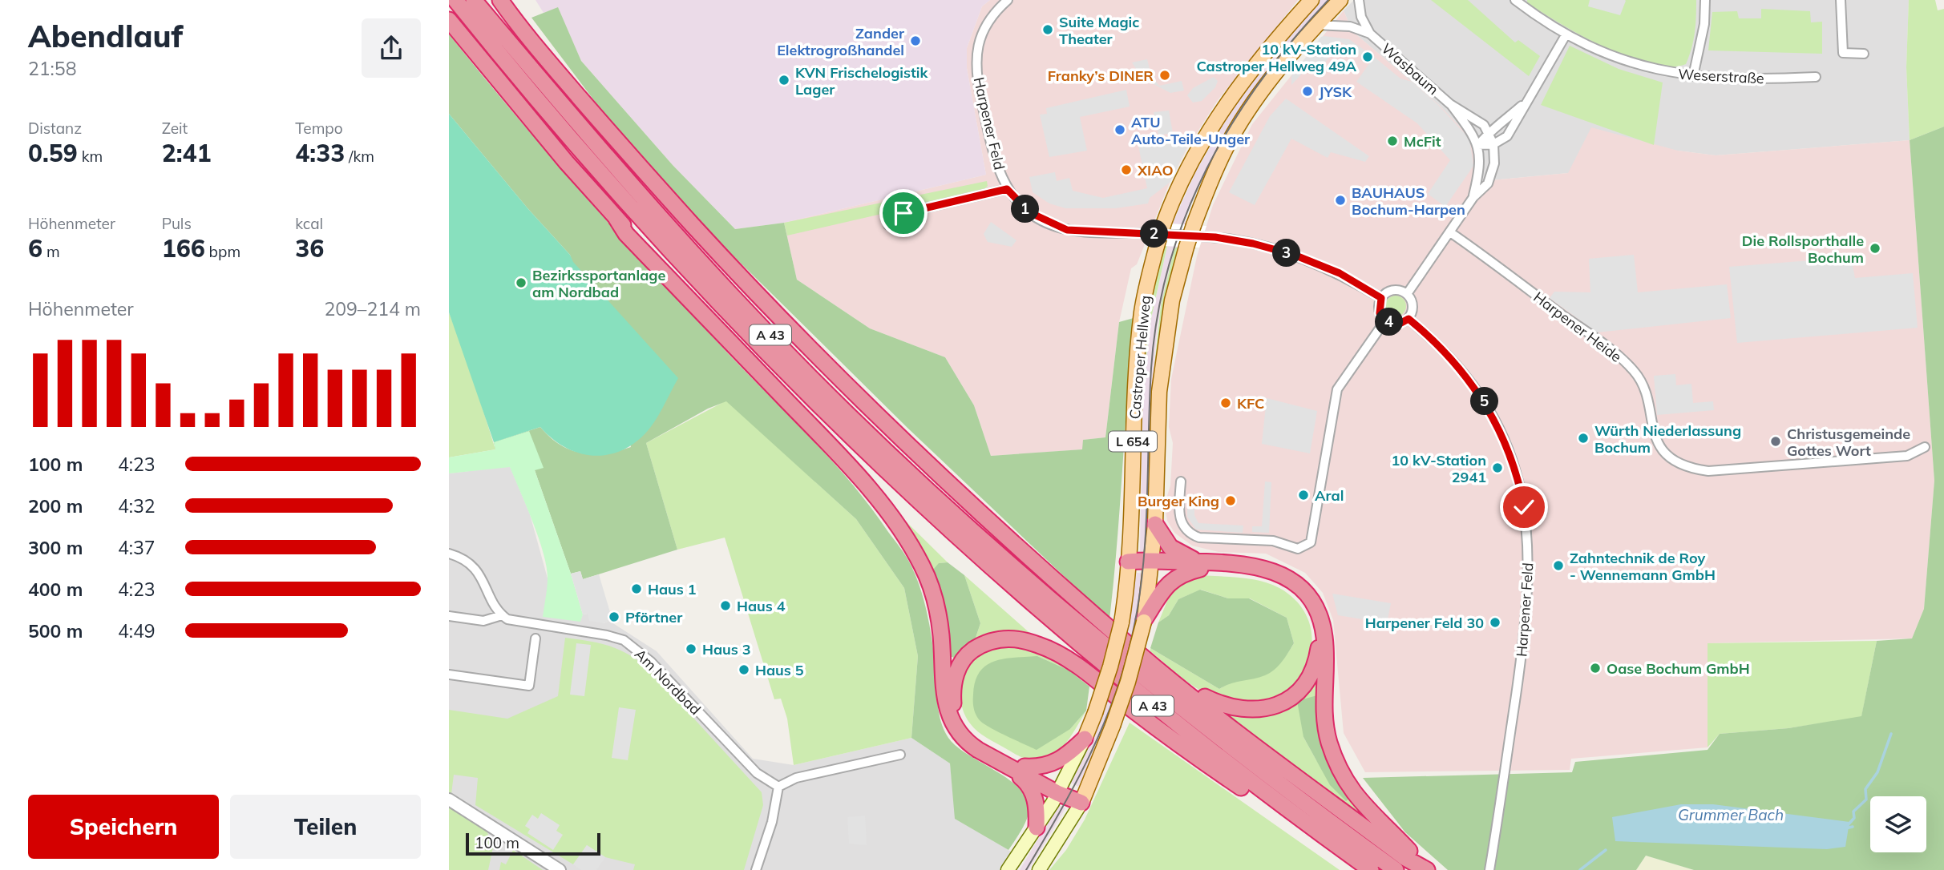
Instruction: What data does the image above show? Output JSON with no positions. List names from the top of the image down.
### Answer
{
  "streets": {
    "highway": ["A 43"],
    "main road": ["Castroper Hellweg", "L 654"],
    "street": [
      "Wasbaum",
      "Weserstraße",
      "Harpener Feld",
      "Harpener Heide",
      "Am Nordbad"
    ]
  },
  "crossings": [
    ["Wasbaum", "Castroper Hellweg"]
  ],
  "water": ["Grummer Bach"],
  "places": [
    "Suite Magic Theater",
    "Zander Elektrogroßhandel",
    "10 kV-Station Castroper Hellweg 49A",
    "Franky’s DINER",
    "KVN Frischelogistik Lager",
    "JYSK",
    "ATU Auto-Teile-Unger",
    "McFit",
    "XIAO",
    "BAUHAUS Bochum-Harpen",
    "Die Rollsporthalle Bochum",
    "Bezirkssportanlage am Nordbad",
    "KFC",
    "Würth Niederlassung Bochum",
    "Christusgemeinde Gottes Wort",
    "10 kV-Station 2941",
    "Aral",
    "Burger King",
    "Zahntechnik de Roy - Wennemann GmbH",
    "Haus 1",
    "Haus 4",
    "Pförtner",
    "Harpener Feld 30",
    "Haus 3",
    "Oase Bochum GmbH",
    "Haus 5"
  ],
  "scale_bar": "100 m",
  "page": {
    "heading": ["Abendlauf", "21:58"],
    "stats": [
      ["Distanz", "0.59 km"],
      ["Zeit", "2:41"],
      ["Tempo", "4:33 /km"],
      ["Höhenmeter", "6 m"],
      ["Puls", "166 bpm"],
      ["kcal", "36"]
    ],
    "pins": [
      "1",
      "2",
      "3",
      "4",
      "5"
    ],
    "chart": ["Höhenmeter", "209–214 m"],
    "list": [
      {
        "name": "100 m",
        "note": "4:23"
      },
      {
        "name": "200 m",
        "note": "4:32"
      },
      {
        "name": "300 m",
        "note": "4:37"
      },
      {
        "name": "400 m",
        "note": "4:23"
      },
      {
        "name": "500 m",
        "note": "4:49"
      }
    ],
    "buttons": ["Speichern", "Teilen"],
    "scale": "100 m"
  }
}
